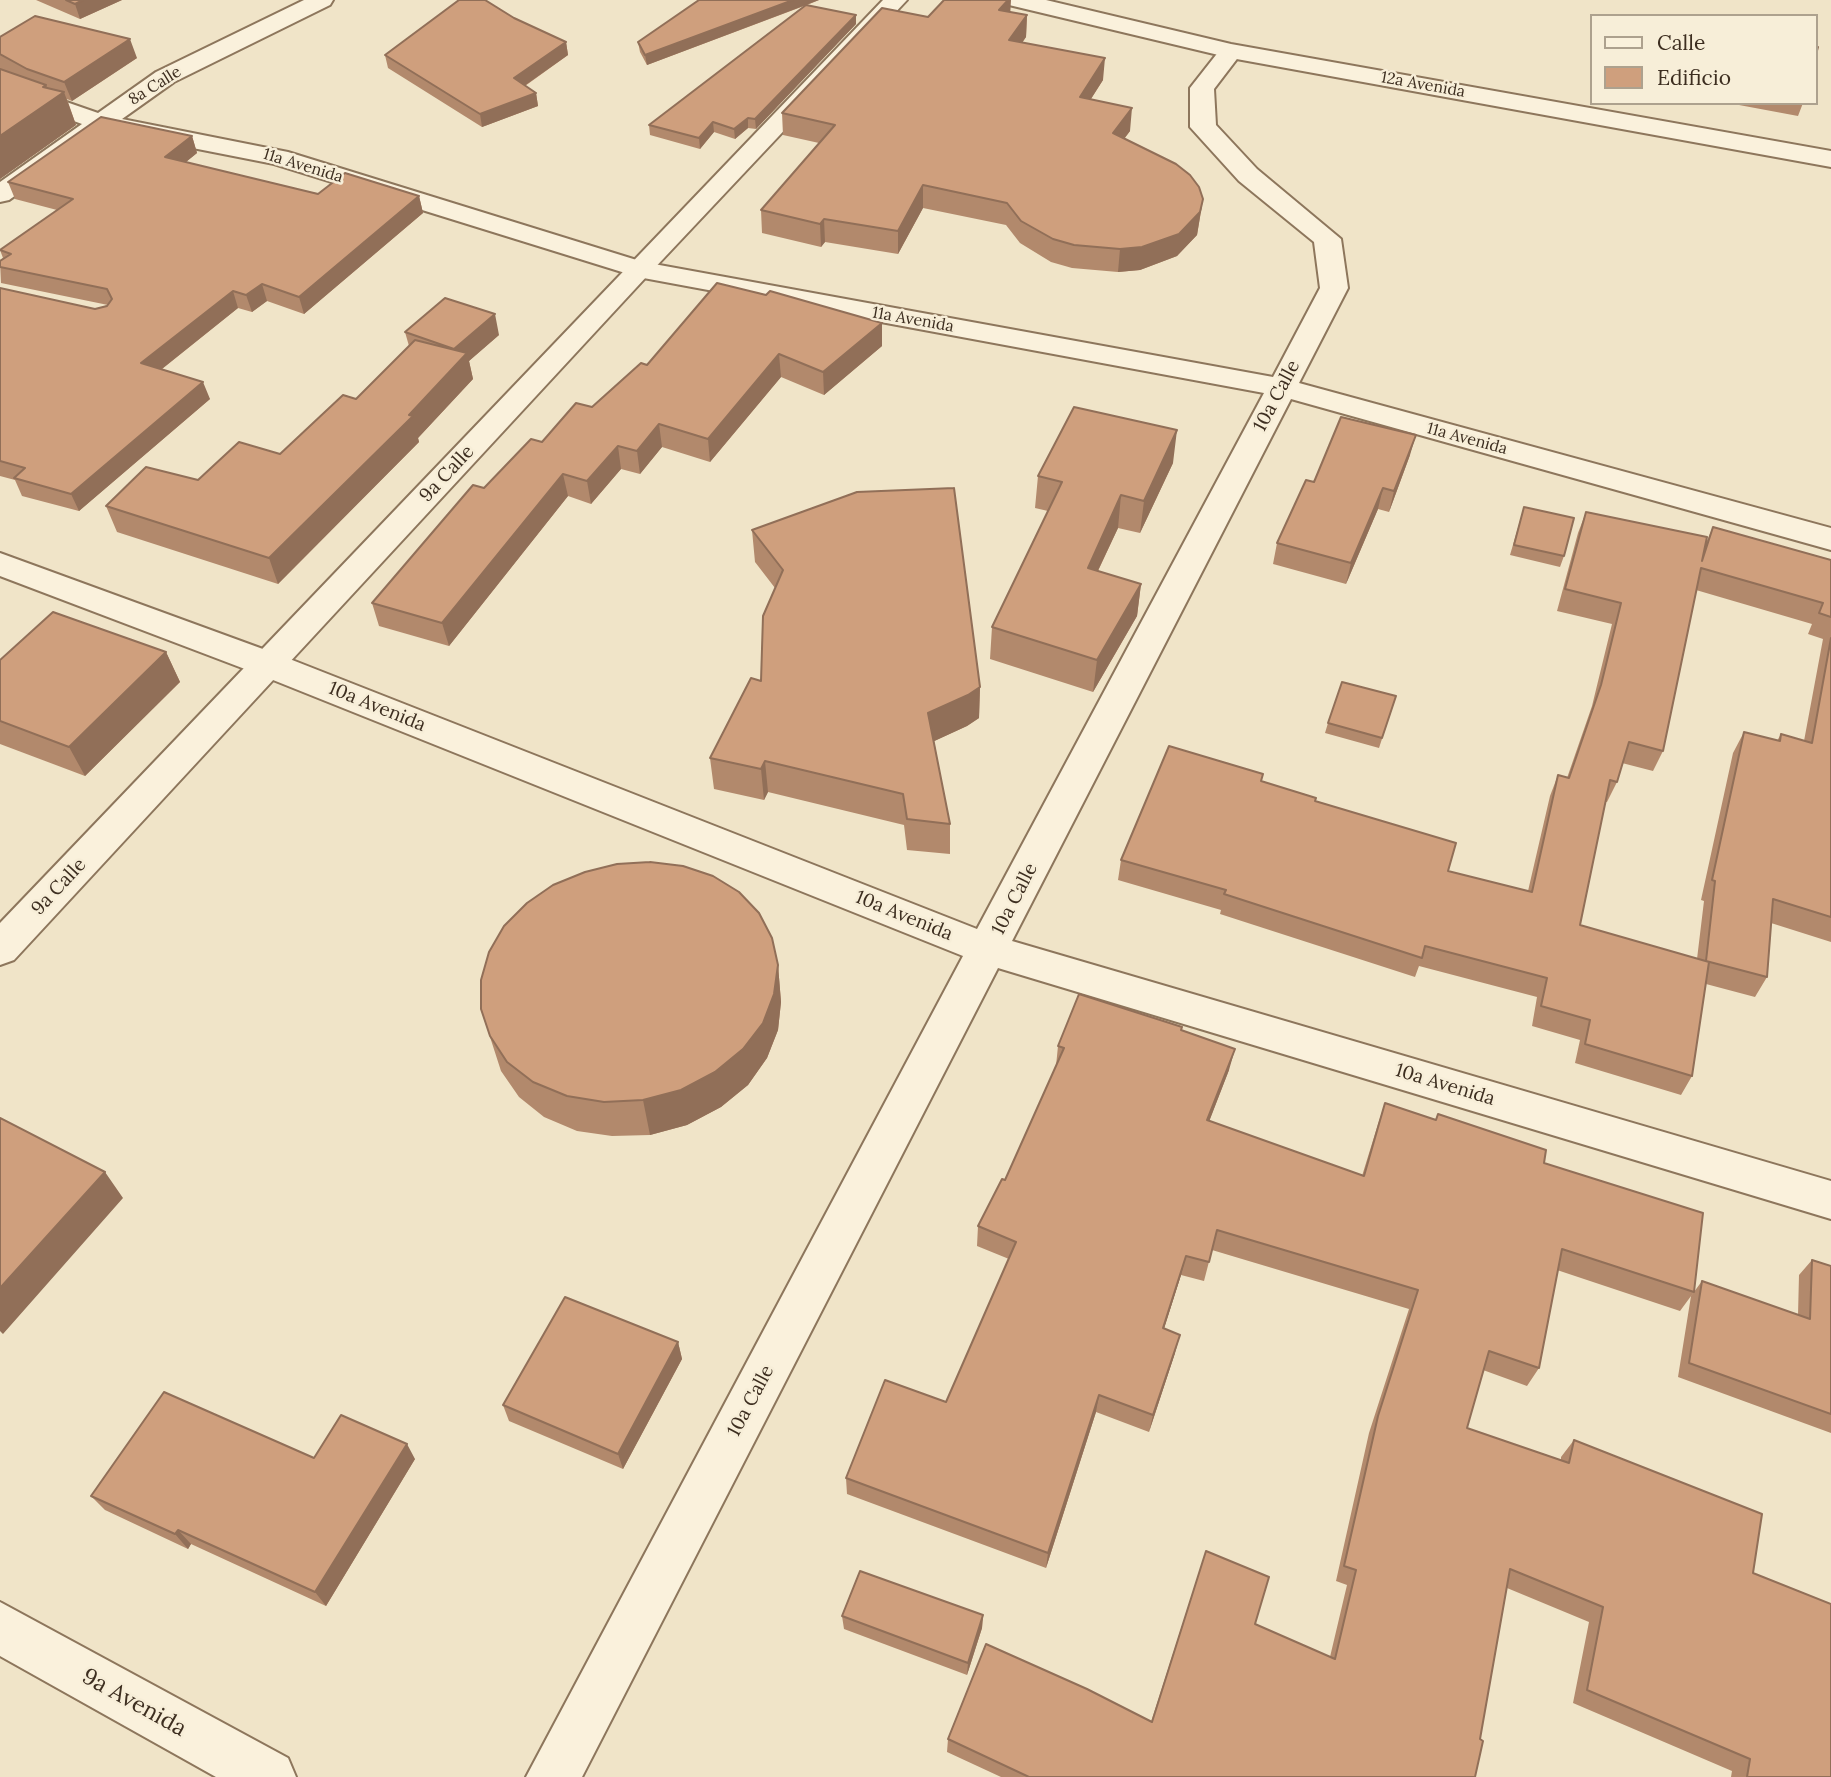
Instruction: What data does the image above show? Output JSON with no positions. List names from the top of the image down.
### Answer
{
  "streets": {
    "street": [
      "12a Avenida",
      "8a Calle",
      "11a Avenida",
      "10a Calle",
      "9a Calle",
      "10a Avenida",
      "9a Avenida"
    ]
  },
  "crossings": [
    ["12a Avenida", "10a Calle"],
    ["8a Calle", "11a Avenida"],
    ["11a Avenida", "10a Calle"],
    ["11a Avenida", "9a Calle"],
    ["10a Calle", "10a Avenida"],
    ["9a Calle", "10a Avenida"]
  ],
  "legend": ["Calle", "Edificio"]
}
